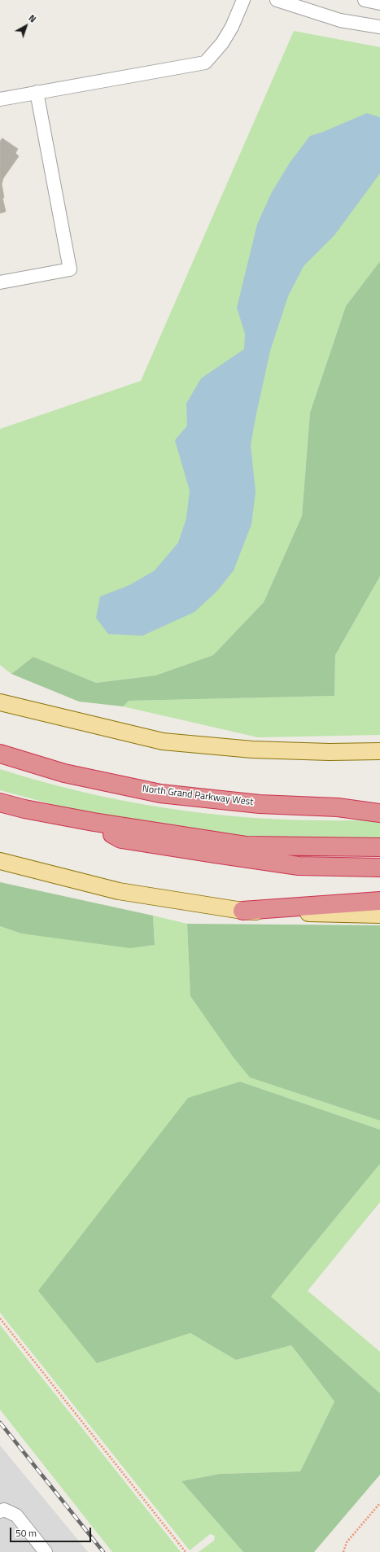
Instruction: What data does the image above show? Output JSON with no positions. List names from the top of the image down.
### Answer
{
  "streets": {
    "highway": ["North Grand Parkway West"]
  },
  "scale_bar": "50 m",
  "north": "top right"
}
